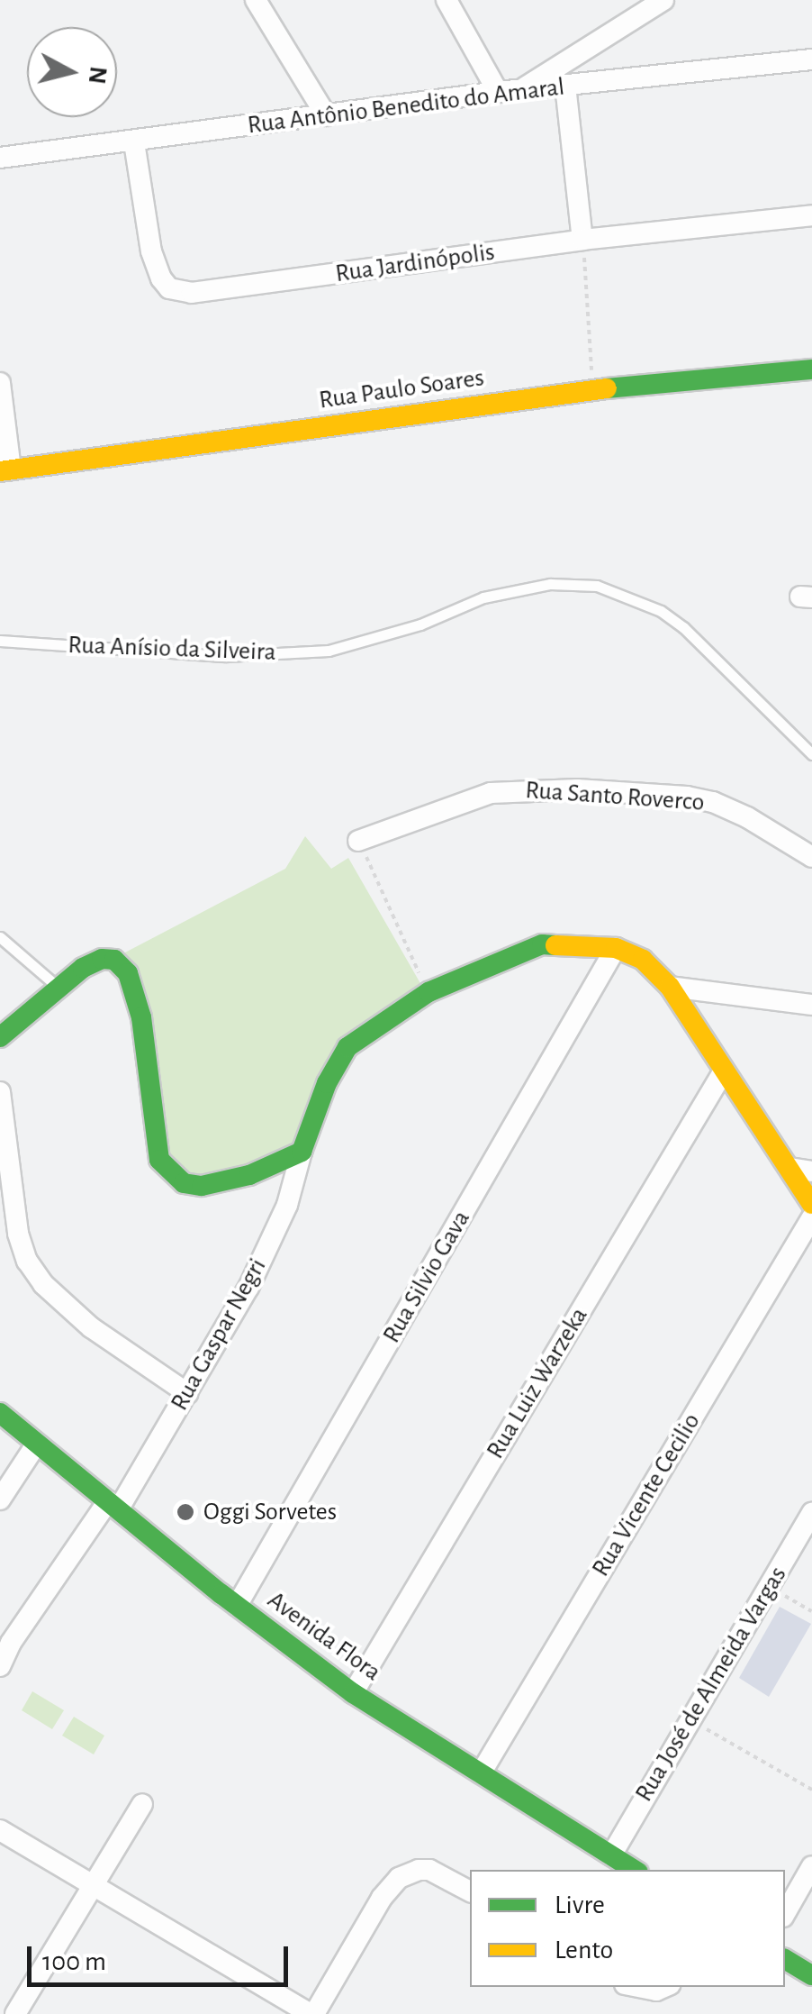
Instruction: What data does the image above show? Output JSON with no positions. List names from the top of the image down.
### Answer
{
  "streets": {
    "street": [
      "Rua Antônio Benedito do Amaral",
      "Rua Jardinópolis",
      "Rua Paulo Soares",
      "Rua Santo Roverco",
      "Rua Silvio Gava",
      "Rua Gaspar Negri",
      "Rua Luiz Warzeka",
      "Rua Vicente Cecilio",
      "Avenida Flora",
      "Rua José de Almeida Vargas"
    ],
    "lane": ["Rua Anísio da Silveira"]
  },
  "crossings": [
    ["Rua Antônio Benedito do Amaral", "Rua Jardinópolis"],
    ["Rua Silvio Gava", "Avenida Flora"],
    ["Rua Gaspar Negri", "Avenida Flora"],
    ["Rua Luiz Warzeka", "Avenida Flora"],
    ["Rua Vicente Cecilio", "Avenida Flora"],
    ["Avenida Flora", "Rua José de Almeida Vargas"]
  ],
  "places": ["Oggi Sorvetes"],
  "legend": ["Livre", "Lento"],
  "scale_bar": "100 m",
  "north": "right"
}
